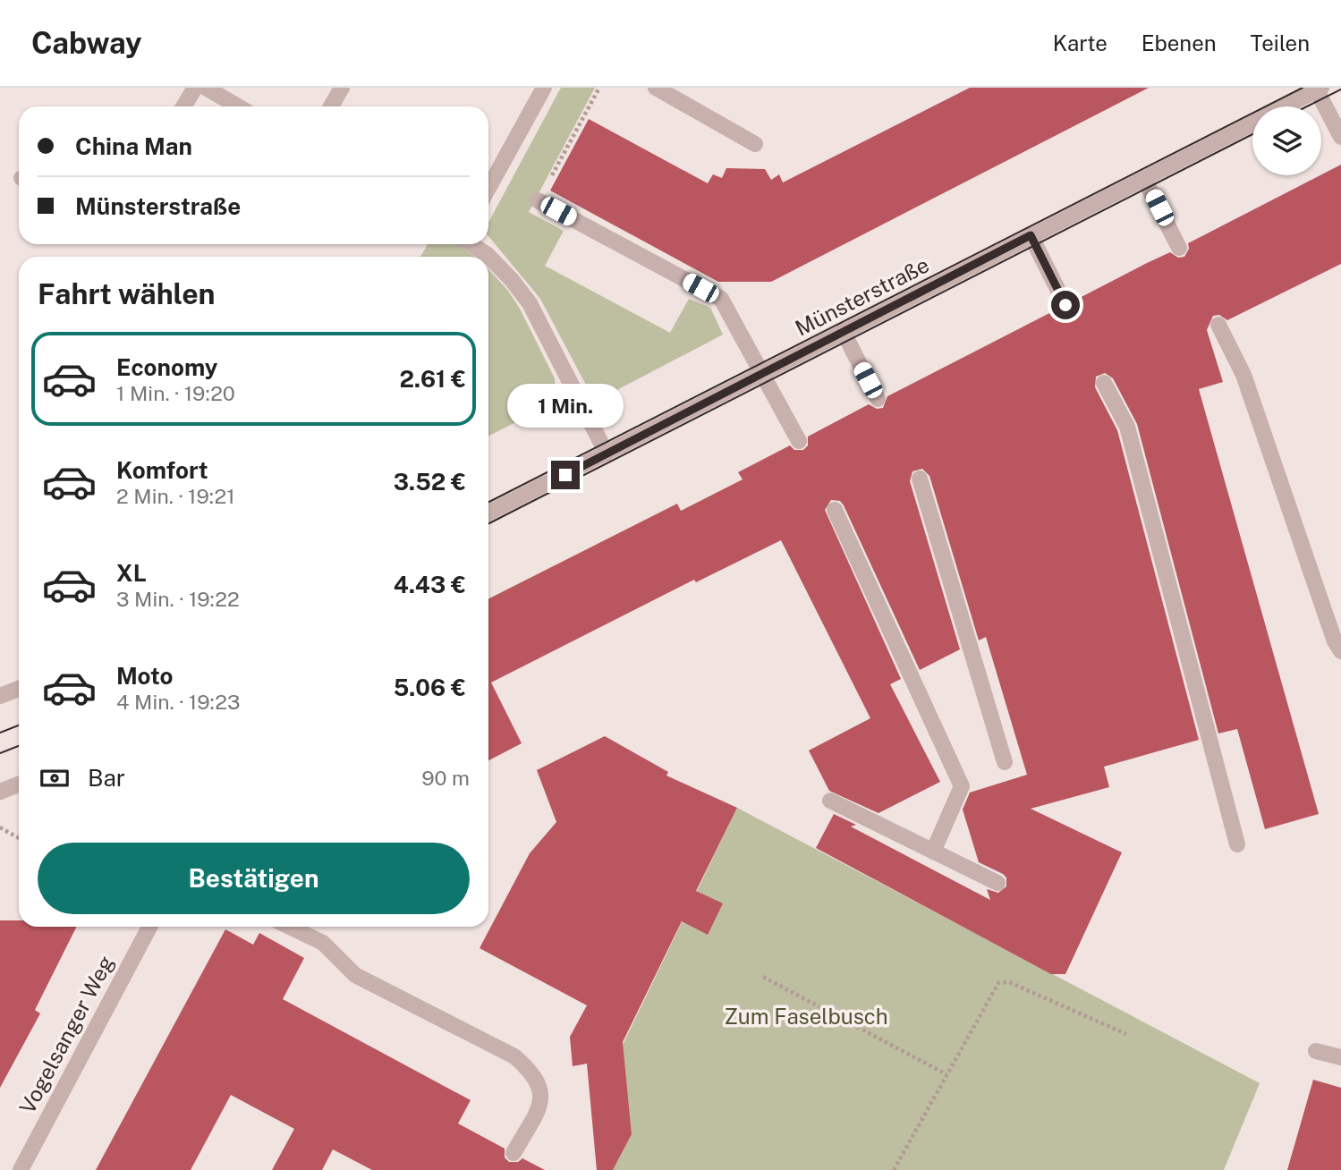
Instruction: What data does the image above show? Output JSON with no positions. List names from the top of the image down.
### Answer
{
  "streets": {
    "street": ["Münsterstraße", "Vogelsanger Weg"]
  },
  "parks": ["Zum Faselbusch"],
  "page": {
    "header": "Cabway",
    "nav": ["Karte", "Ebenen", "Teilen"],
    "banner": ["China Man", "Münsterstraße"],
    "heading": "Fahrt wählen",
    "list": [
      {
        "name": "Economy",
        "note": "1 Min. · 19:20",
        "value": "2.61 €"
      },
      {
        "name": "Komfort",
        "note": "2 Min. · 19:21",
        "value": "3.52 €"
      },
      {
        "name": "XL",
        "note": "3 Min. · 19:22",
        "value": "4.43 €"
      },
      {
        "name": "Moto",
        "note": "4 Min. · 19:23",
        "value": "5.06 €"
      }
    ],
    "bubble": "1 Min.",
    "pay": ["Bar", "90 m"],
    "buttons": "Bestätigen"
  }
}
